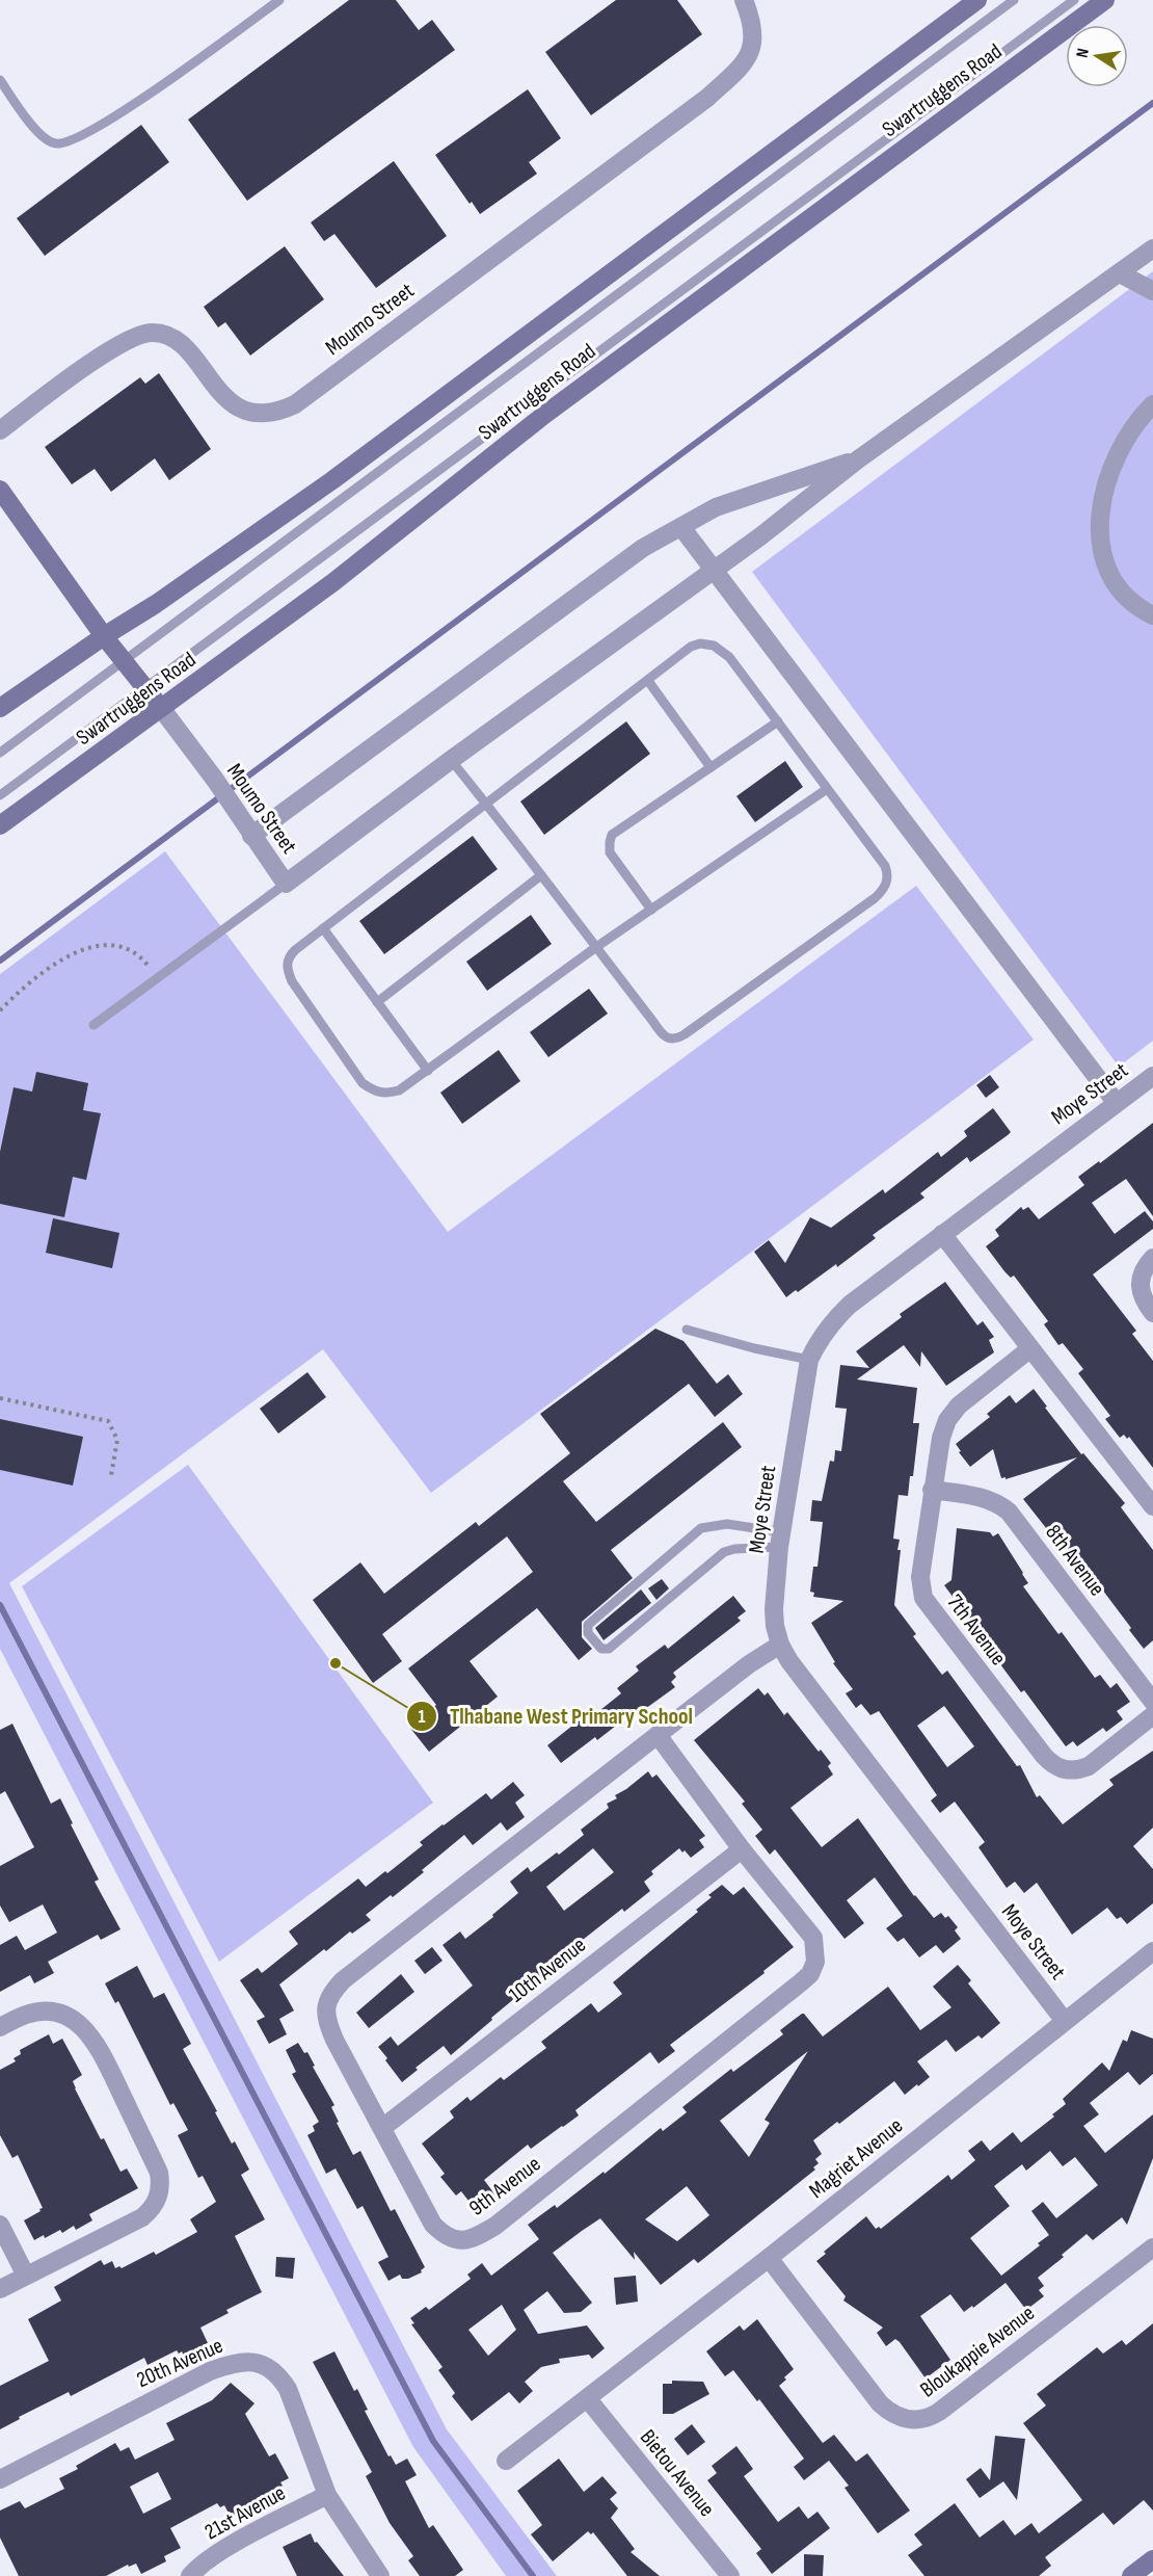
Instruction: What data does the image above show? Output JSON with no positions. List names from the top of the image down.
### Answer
{
  "streets": {
    "main road": ["Swartruggens Road", "Moumo Street"],
    "street": [
      "Moye Street",
      "8th Avenue",
      "7th Avenue",
      "10th Avenue",
      "Magriet Avenue",
      "9th Avenue",
      "Bloukappie Avenue",
      "20th Avenue",
      "Bietou Avenue",
      "21st Avenue"
    ]
  },
  "crossings": [
    ["Swartruggens Road", "Moumo Street"],
    ["Moye Street", "Magriet Avenue"],
    ["Moye Street", "9th Avenue"],
    ["8th Avenue", "7th Avenue"],
    ["10th Avenue", "9th Avenue"],
    ["Magriet Avenue", "Bloukappie Avenue"],
    ["Magriet Avenue", "Bietou Avenue"],
    ["20th Avenue", "21st Avenue"]
  ],
  "places": ["Tlhabane West Primary School"],
  "north": "left"
}
